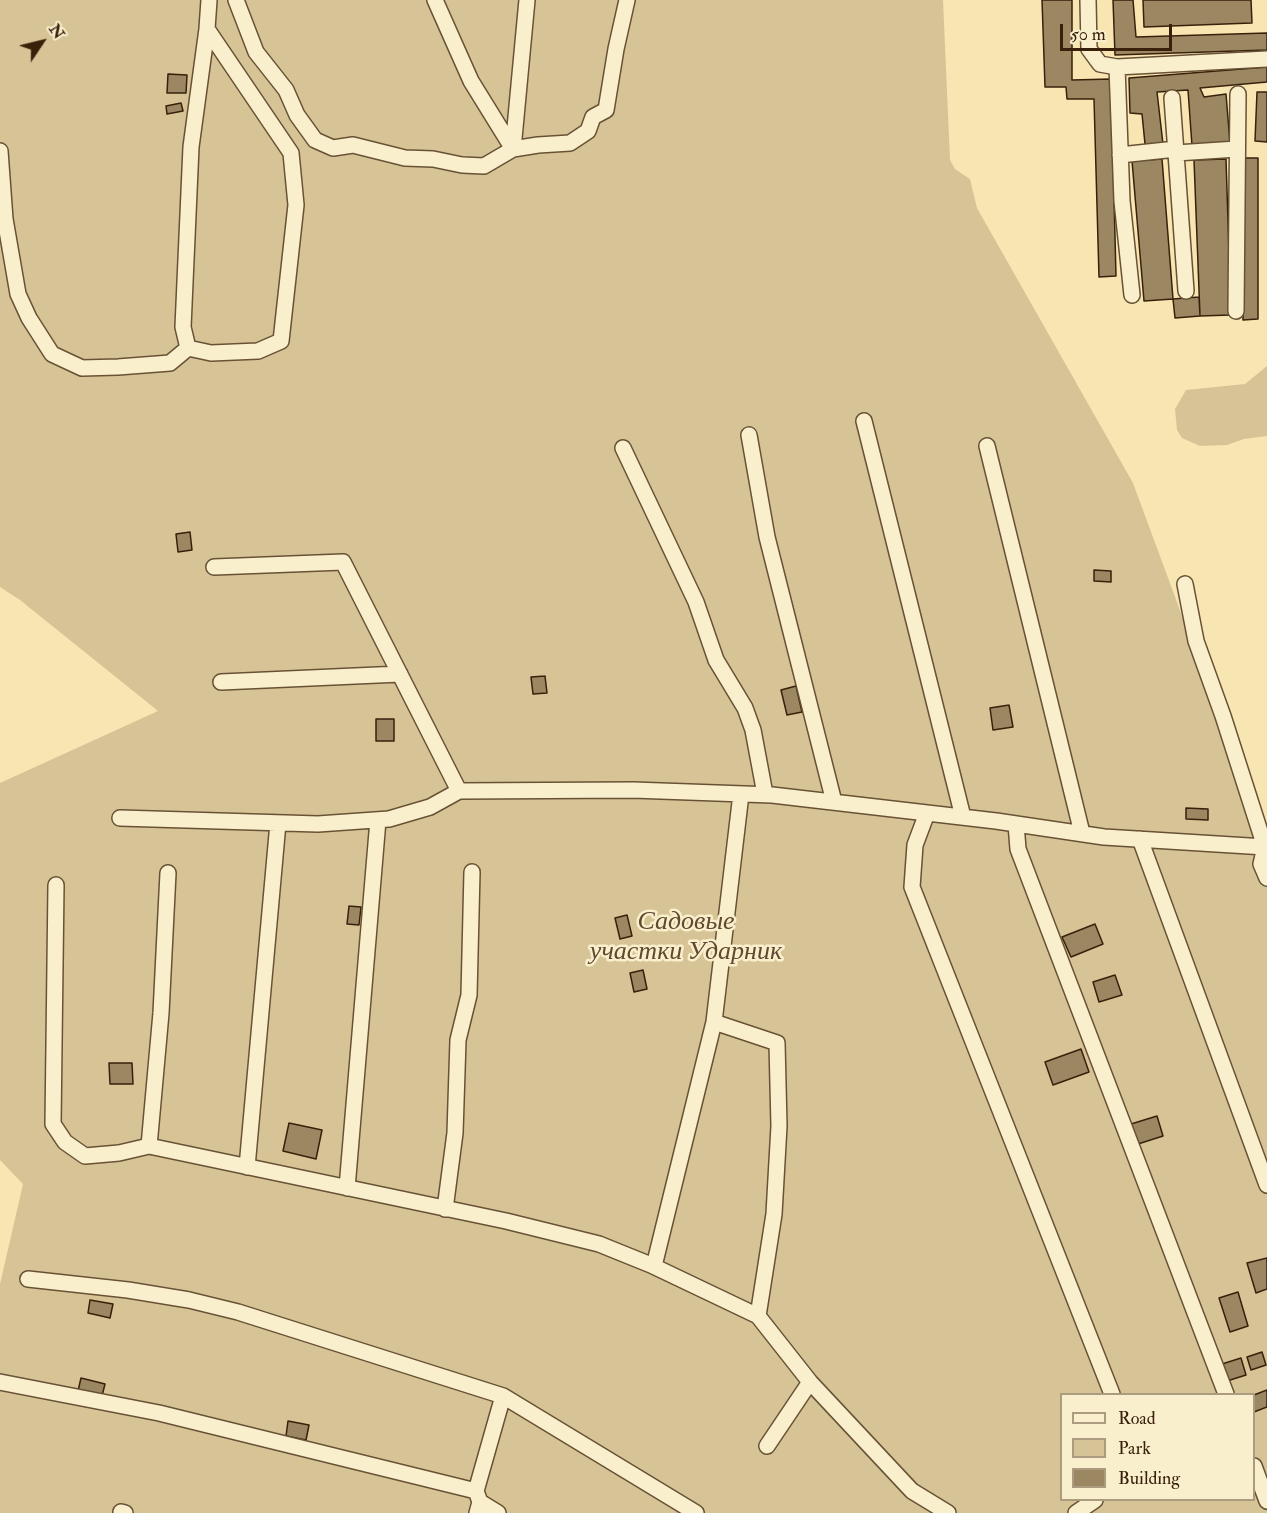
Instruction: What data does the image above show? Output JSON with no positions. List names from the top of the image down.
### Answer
{
  "parks": ["Садовые участки Ударник"],
  "legend": ["Road", "Park", "Building"],
  "scale_bar": "50 m",
  "north": "top right"
}
